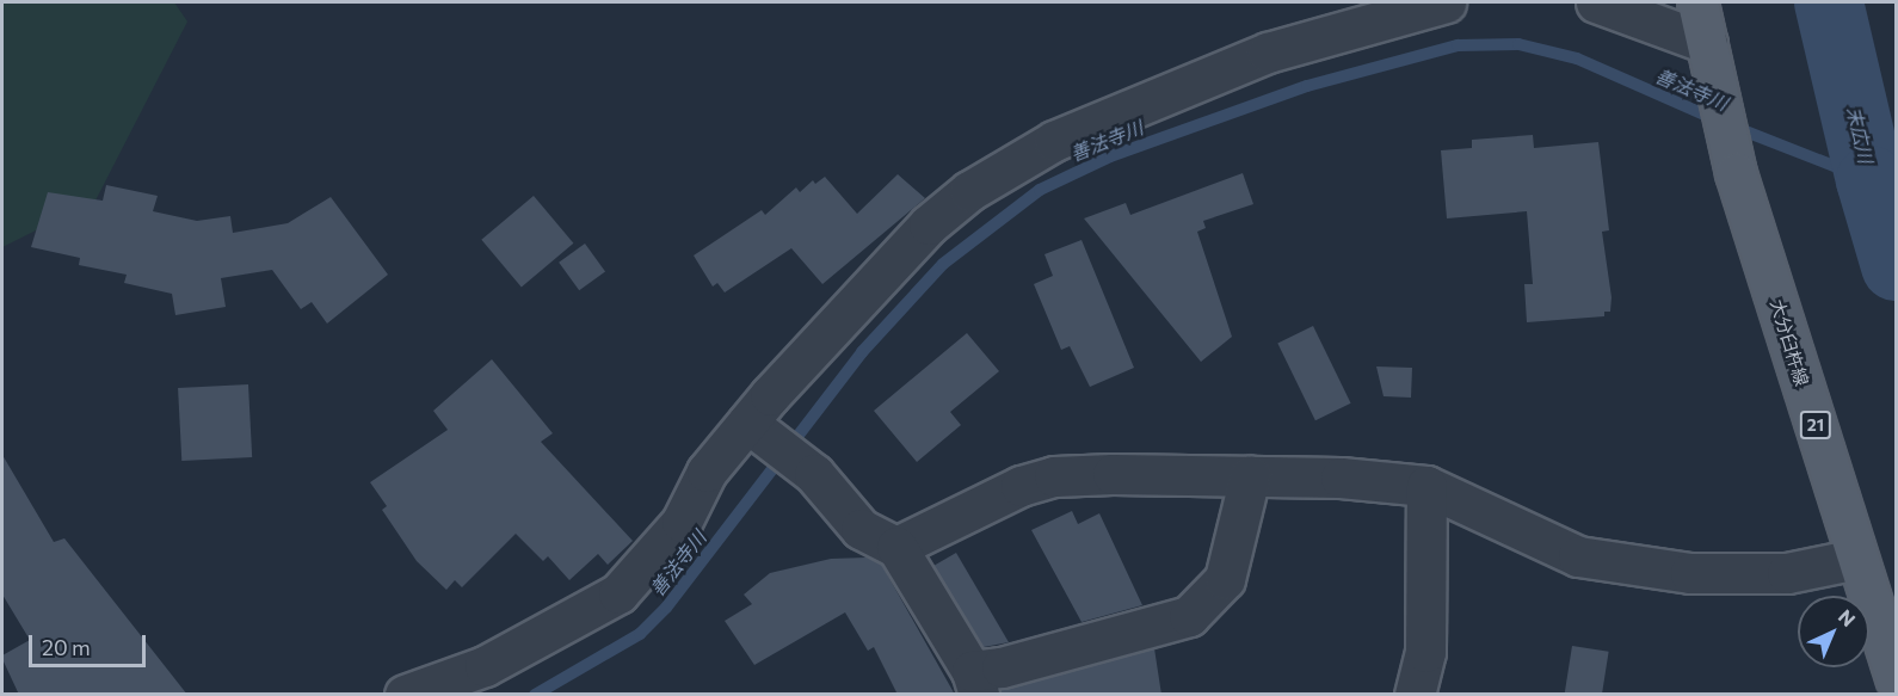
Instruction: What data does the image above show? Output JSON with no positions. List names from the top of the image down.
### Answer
{
  "streets": {
    "main road": ["大分臼杵線", "21"]
  },
  "water": ["善法寺川", "末広川"],
  "scale_bar": "20 m",
  "north": "top right"
}
